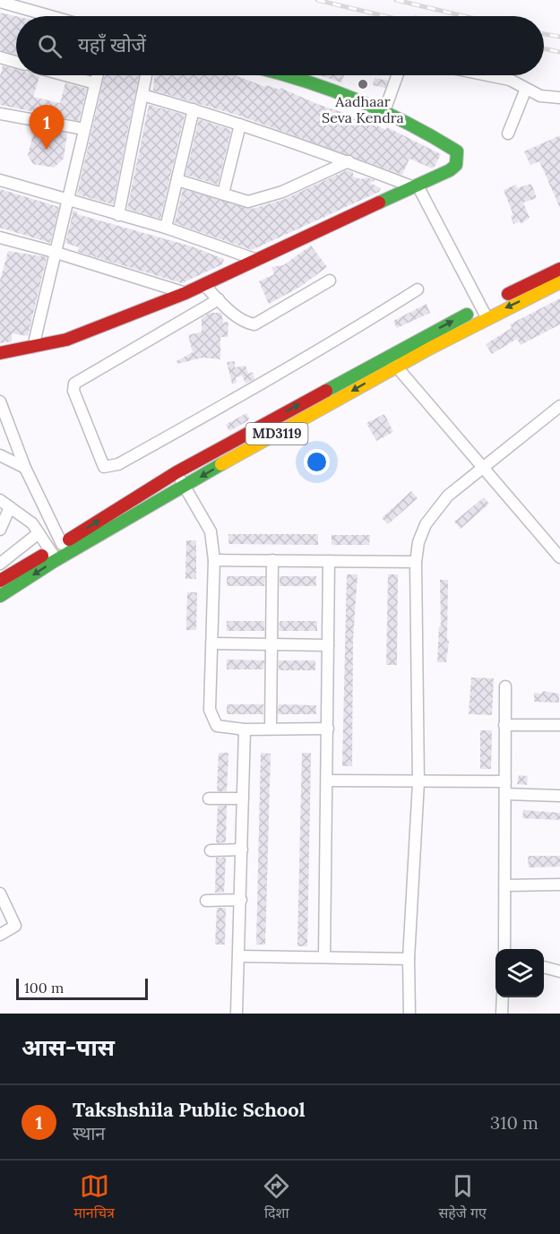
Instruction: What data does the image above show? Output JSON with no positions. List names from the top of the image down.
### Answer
{
  "streets": {
    "main road": ["MD3119"]
  },
  "places": ["Aadhaar Seva Kendra"],
  "scale_bar": "100 m",
  "page": {
    "search": "यहाँ खोजें",
    "pins": "1",
    "scale": "100 m",
    "heading": "आस-पास",
    "list": [
      {
        "mark": "1",
        "name": "Takshshila Public School",
        "note": "स्थान",
        "value": "310 m"
      }
    ],
    "nav": ["मानचित्र", "दिशा", "सहेजे गए"]
  }
}
